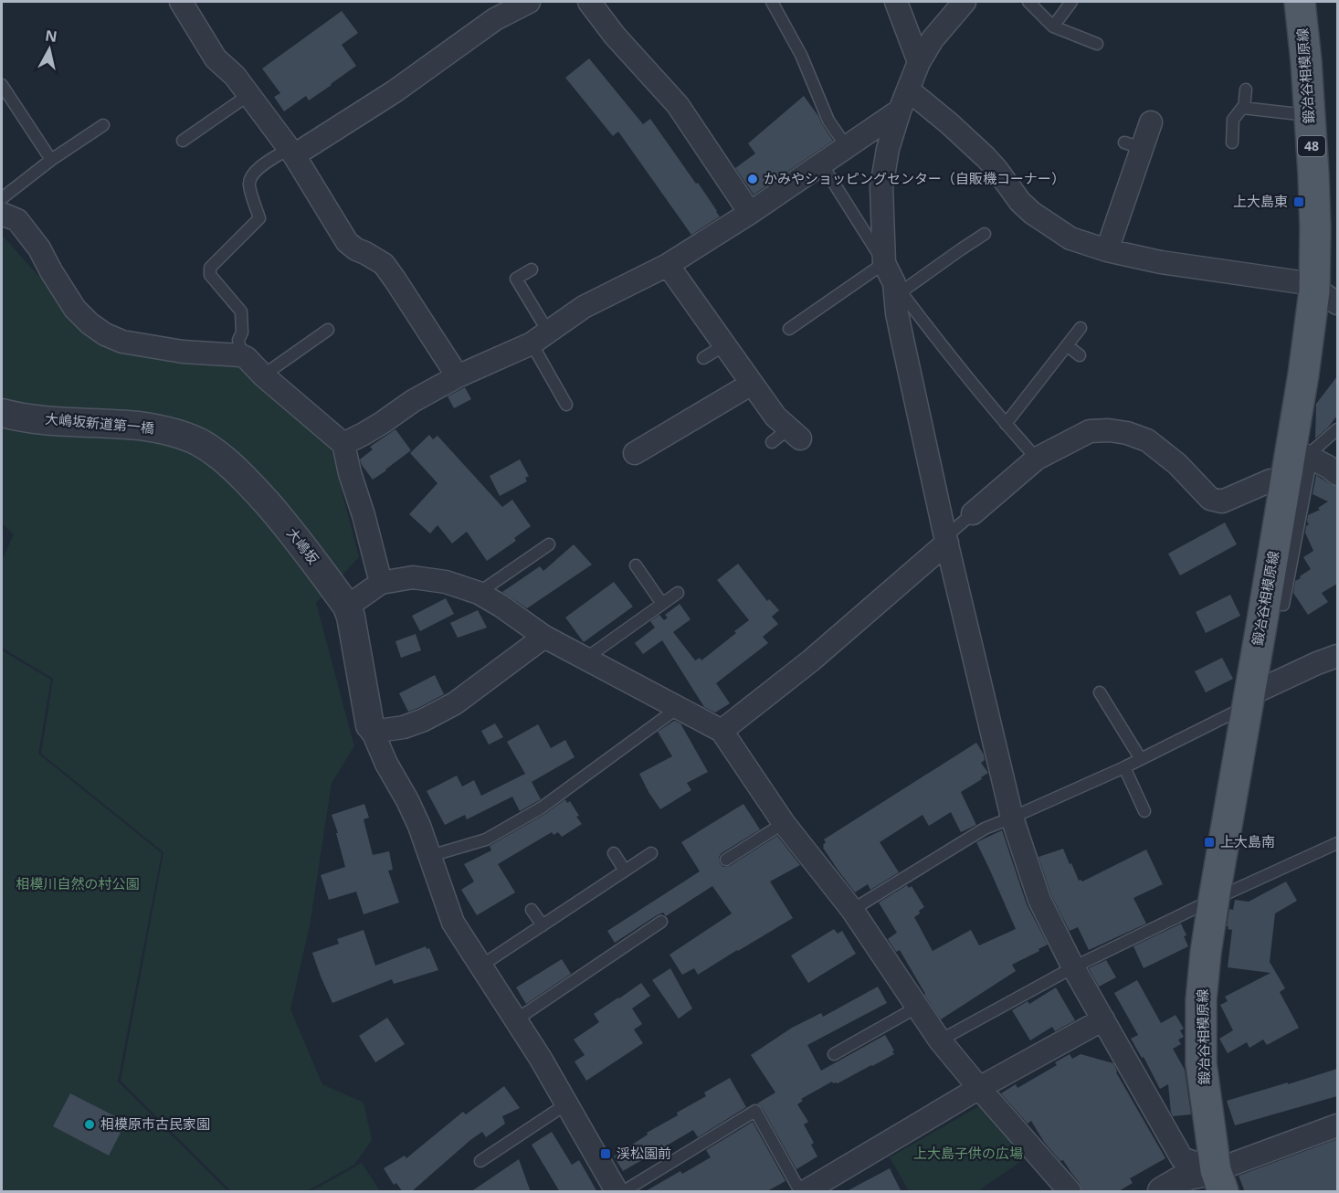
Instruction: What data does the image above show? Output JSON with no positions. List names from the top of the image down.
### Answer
{
  "streets": {
    "main road": ["鍛冶谷相模原線", "48"],
    "street": ["大嶋坂新道第一橋", "大嶋坂"]
  },
  "crossings": [
    ["大嶋坂新道第一橋", "大嶋坂"]
  ],
  "parks": ["相模川自然の村公園", "上大島子供の広場"],
  "places": {
    "other": ["かみやショッピングセンター（自販機コーナー）", "相模原市古民家園"],
    "transit": ["上大島東", "上大島南", "渓松園前"]
  },
  "north": "top"
}
